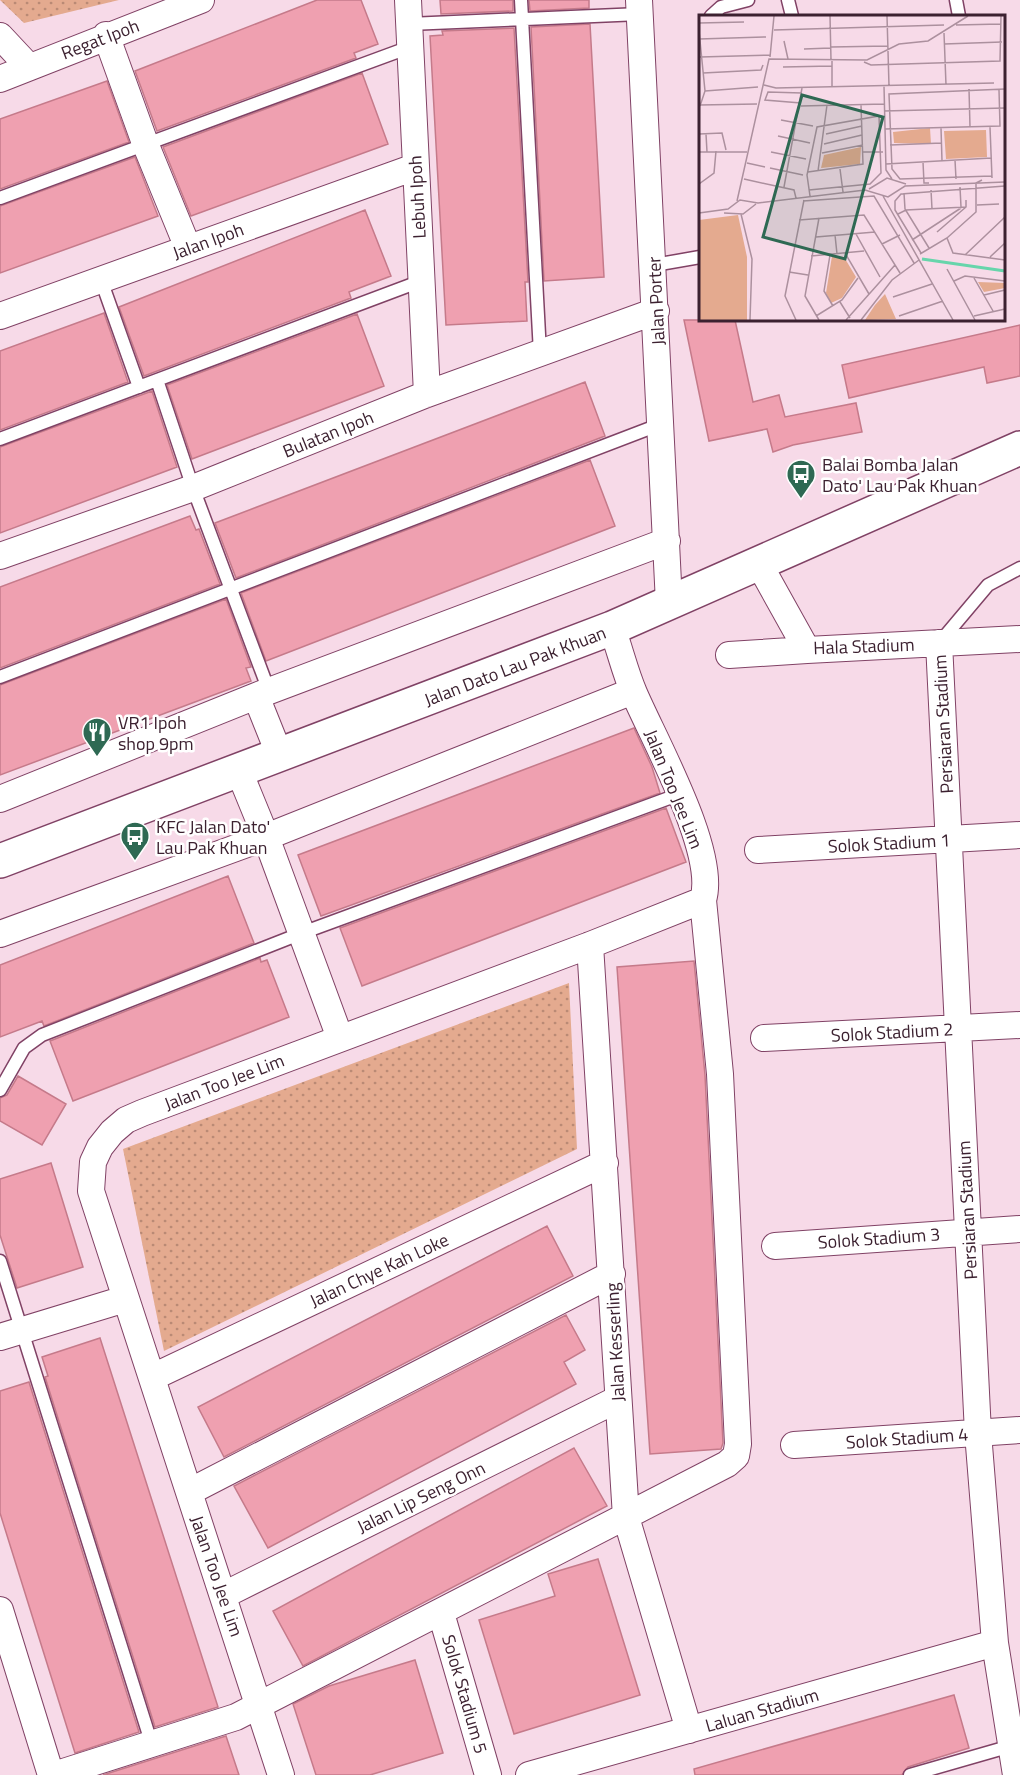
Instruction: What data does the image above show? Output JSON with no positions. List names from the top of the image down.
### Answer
{
  "streets": {
    "main road": ["Jalan Dato Lau Pak Khuan"],
    "street": [
      "Regat Ipoh",
      "Lebuh Ipoh",
      "Jalan Ipoh",
      "Jalan Porter",
      "Bulatan Ipoh",
      "Hala Stadium",
      "Persiaran Stadium",
      "Jalan Too Jee Lim",
      "Solok Stadium 1",
      "Solok Stadium 2",
      "Solok Stadium 3",
      "Jalan Chye Kah Loke",
      "Jalan Kesserling",
      "Solok Stadium 4",
      "Jalan Lip Seng Onn",
      "Solok Stadium 5",
      "Laluan Stadium"
    ]
  },
  "crossings": [
    ["Lebuh Ipoh", "Jalan Ipoh"],
    ["Lebuh Ipoh", "Bulatan Ipoh"],
    ["Jalan Porter", "Bulatan Ipoh"],
    ["Jalan Porter", "Jalan Dato Lau Pak Khuan"],
    ["Hala Stadium", "Jalan Dato Lau Pak Khuan"],
    ["Hala Stadium", "Persiaran Stadium"],
    ["Jalan Dato Lau Pak Khuan", "Jalan Too Jee Lim"],
    ["Persiaran Stadium", "Solok Stadium 1"],
    ["Persiaran Stadium", "Solok Stadium 2"],
    ["Persiaran Stadium", "Solok Stadium 3"],
    ["Persiaran Stadium", "Solok Stadium 4"],
    ["Persiaran Stadium", "Laluan Stadium"],
    ["Jalan Too Jee Lim", "Jalan Chye Kah Loke"],
    ["Jalan Too Jee Lim", "Jalan Kesserling"],
    ["Jalan Too Jee Lim", "Jalan Lip Seng Onn"],
    ["Jalan Chye Kah Loke", "Jalan Kesserling"],
    ["Jalan Kesserling", "Jalan Lip Seng Onn"],
    ["Jalan Kesserling", "Laluan Stadium"]
  ],
  "places": {
    "bus stop": ["Balai Bomba Jalan Dato' Lau Pak Khuan", "KFC Jalan Dato' Lau Pak Khuan"],
    "restaurant": ["VR1 Ipoh shop 9pm"]
  }
}
